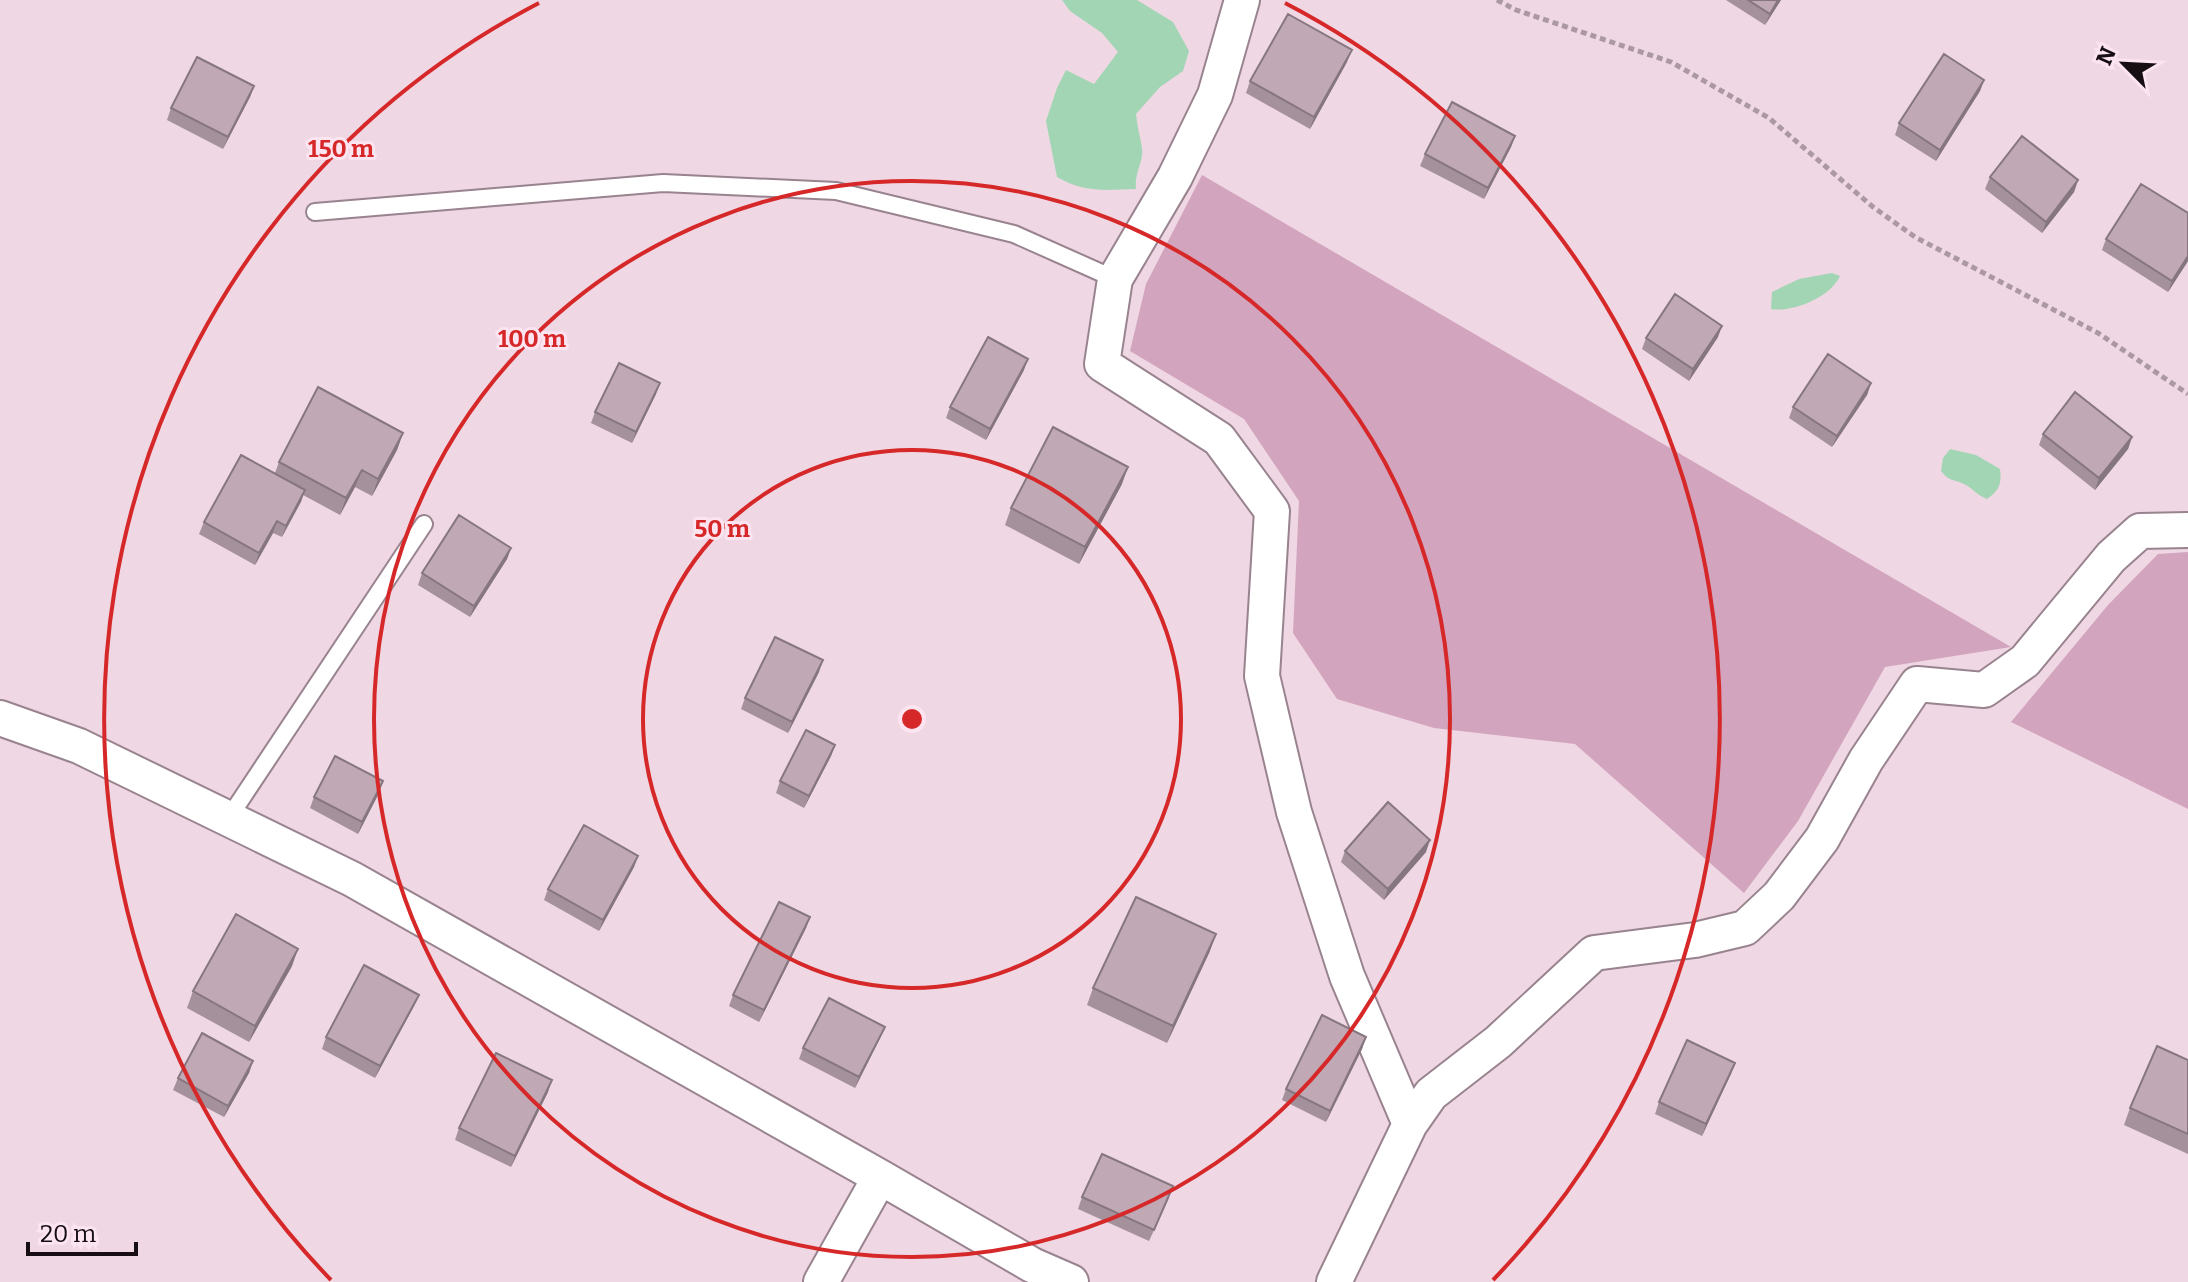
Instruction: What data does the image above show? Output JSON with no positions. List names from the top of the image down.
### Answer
{
  "scale_bar": "20 m",
  "north": "top left",
  "rings": ["150 m", "100 m", "50 m"]
}
